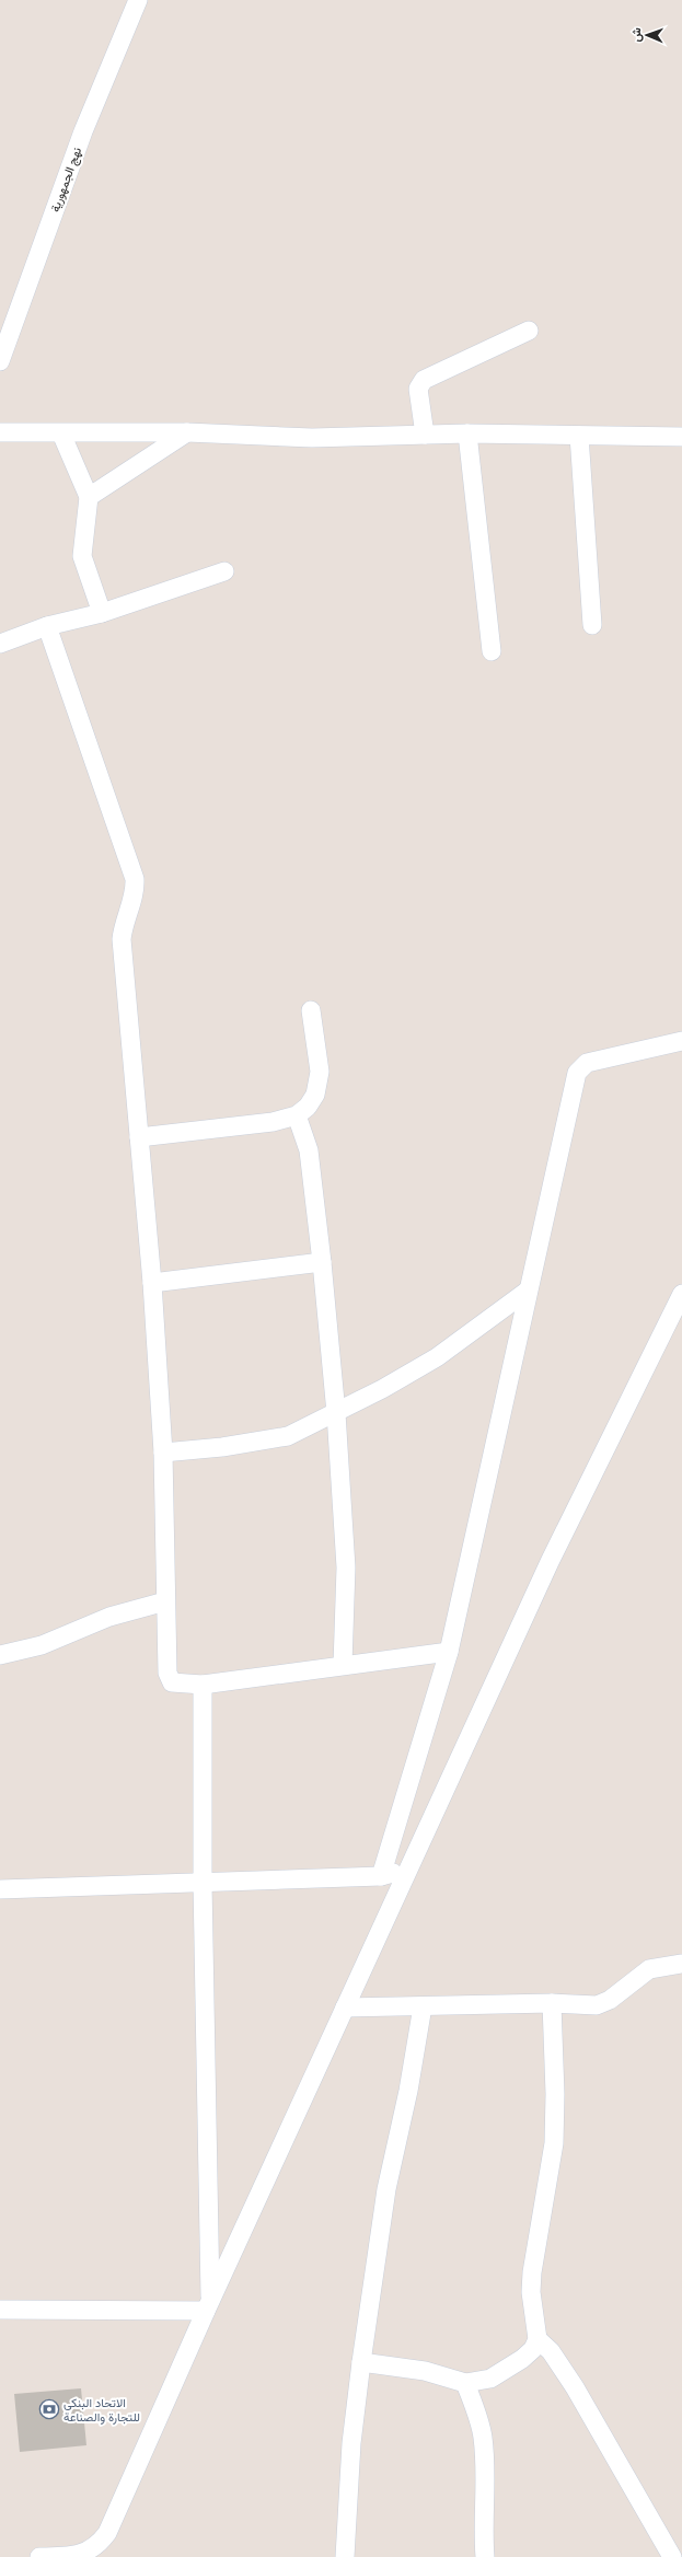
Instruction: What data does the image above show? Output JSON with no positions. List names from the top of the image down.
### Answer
{
  "streets": {
    "street": ["نهج الجمهورية"]
  },
  "places": {
    "bank": ["الاتحاد البنكي للتجارة والصناعة"]
  },
  "north": "left"
}
